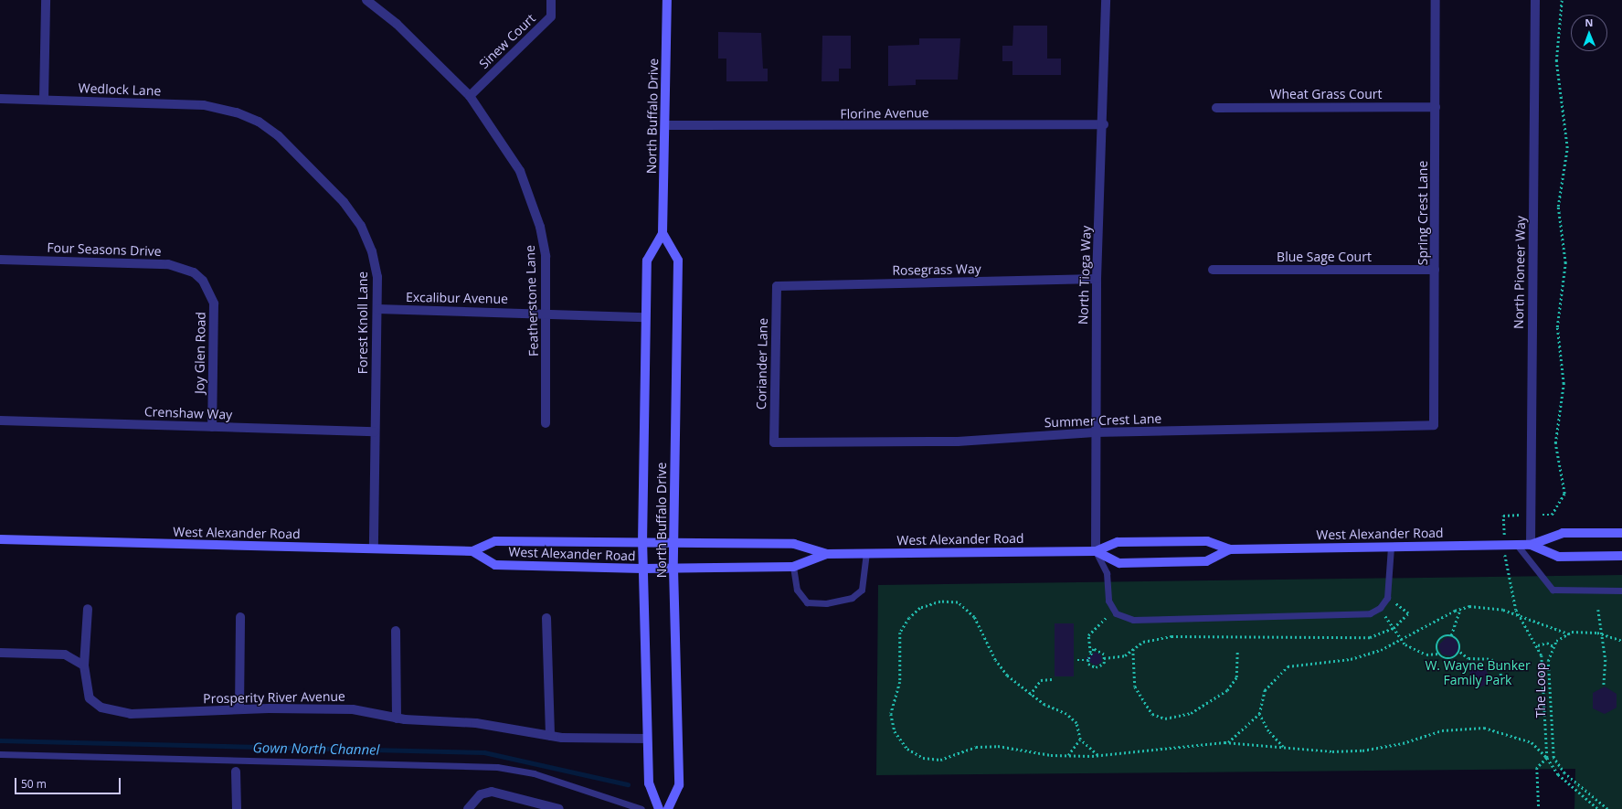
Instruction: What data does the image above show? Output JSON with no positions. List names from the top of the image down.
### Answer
{
  "streets": {
    "main road": ["North Buffalo Drive", "West Alexander Road"],
    "street": [
      "Sinew Court",
      "Wedlock Lane",
      "Wheat Grass Court",
      "Florine Avenue",
      "Spring Crest Lane",
      "Four Seasons Drive",
      "Blue Sage Court",
      "Rosegrass Way",
      "North Pioneer Way",
      "North Tioga Way",
      "Excalibur Avenue",
      "Featherstone Lane",
      "Forest Knoll Lane",
      "Joy Glen Road",
      "Coriander Lane",
      "Crenshaw Way",
      "Summer Crest Lane",
      "Prosperity River Avenue"
    ],
    "path": ["The Loop"]
  },
  "crossings": [
    ["Sinew Court", "Featherstone Lane"],
    ["Wedlock Lane", "Forest Knoll Lane"],
    ["Wheat Grass Court", "Spring Crest Lane"],
    ["Florine Avenue", "North Buffalo Drive"],
    ["Florine Avenue", "North Tioga Way"],
    ["North Buffalo Drive", "Excalibur Avenue"],
    ["North Buffalo Drive", "West Alexander Road"],
    ["North Buffalo Drive", "Prosperity River Avenue"],
    ["Spring Crest Lane", "Blue Sage Court"],
    ["Spring Crest Lane", "Summer Crest Lane"],
    ["Four Seasons Drive", "Joy Glen Road"],
    ["Rosegrass Way", "North Tioga Way"],
    ["Rosegrass Way", "Coriander Lane"],
    ["North Pioneer Way", "West Alexander Road"],
    ["North Tioga Way", "Summer Crest Lane"],
    ["North Tioga Way", "West Alexander Road"],
    ["Excalibur Avenue", "Featherstone Lane"],
    ["Excalibur Avenue", "Forest Knoll Lane"],
    ["Forest Knoll Lane", "Crenshaw Way"],
    ["Forest Knoll Lane", "West Alexander Road"],
    ["Joy Glen Road", "Crenshaw Way"],
    ["Coriander Lane", "Summer Crest Lane"]
  ],
  "water": ["Gown North Channel"],
  "parks": ["W. Wayne Bunker Family Park"],
  "scale_bar": "50 m",
  "north": "top"
}
